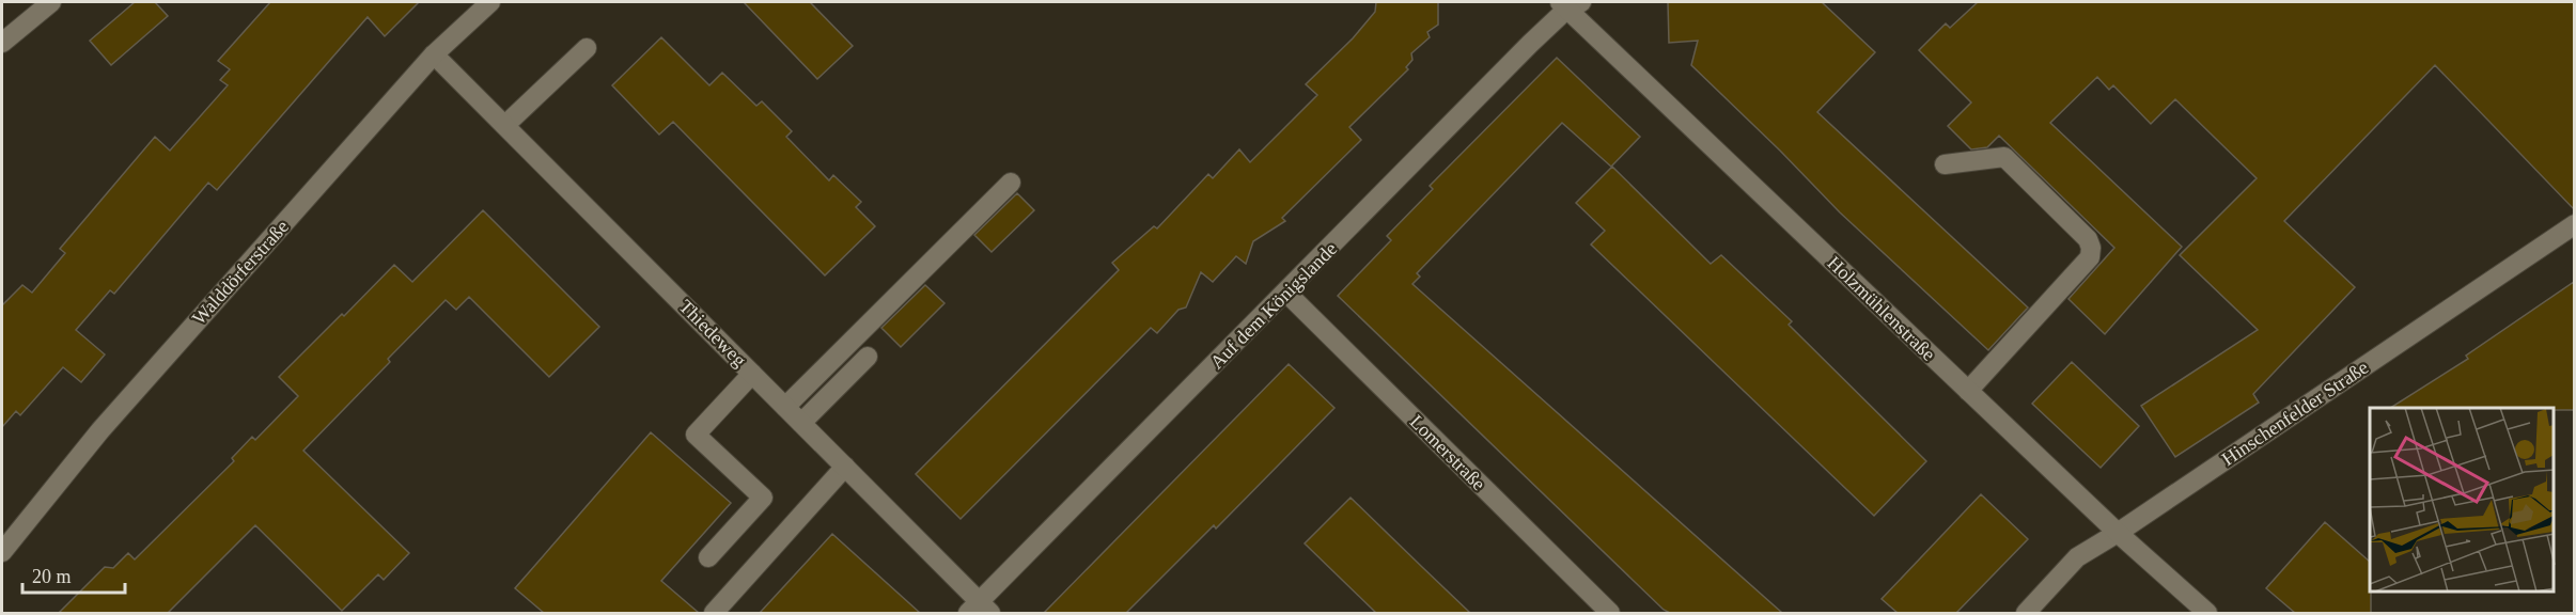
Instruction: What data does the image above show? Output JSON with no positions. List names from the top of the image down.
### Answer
{
  "streets": {
    "street": [
      "Walddörferstraße",
      "Auf dem Königslande",
      "Holzmühlenstraße",
      "Thiedeweg",
      "Hinschenfelder Straße",
      "Lomerstraße"
    ]
  },
  "crossings": [
    ["Walddörferstraße", "Thiedeweg"],
    ["Auf dem Königslande", "Holzmühlenstraße"],
    ["Auf dem Königslande", "Thiedeweg"],
    ["Auf dem Königslande", "Lomerstraße"],
    ["Holzmühlenstraße", "Hinschenfelder Straße"]
  ],
  "scale_bar": "20 m"
}
